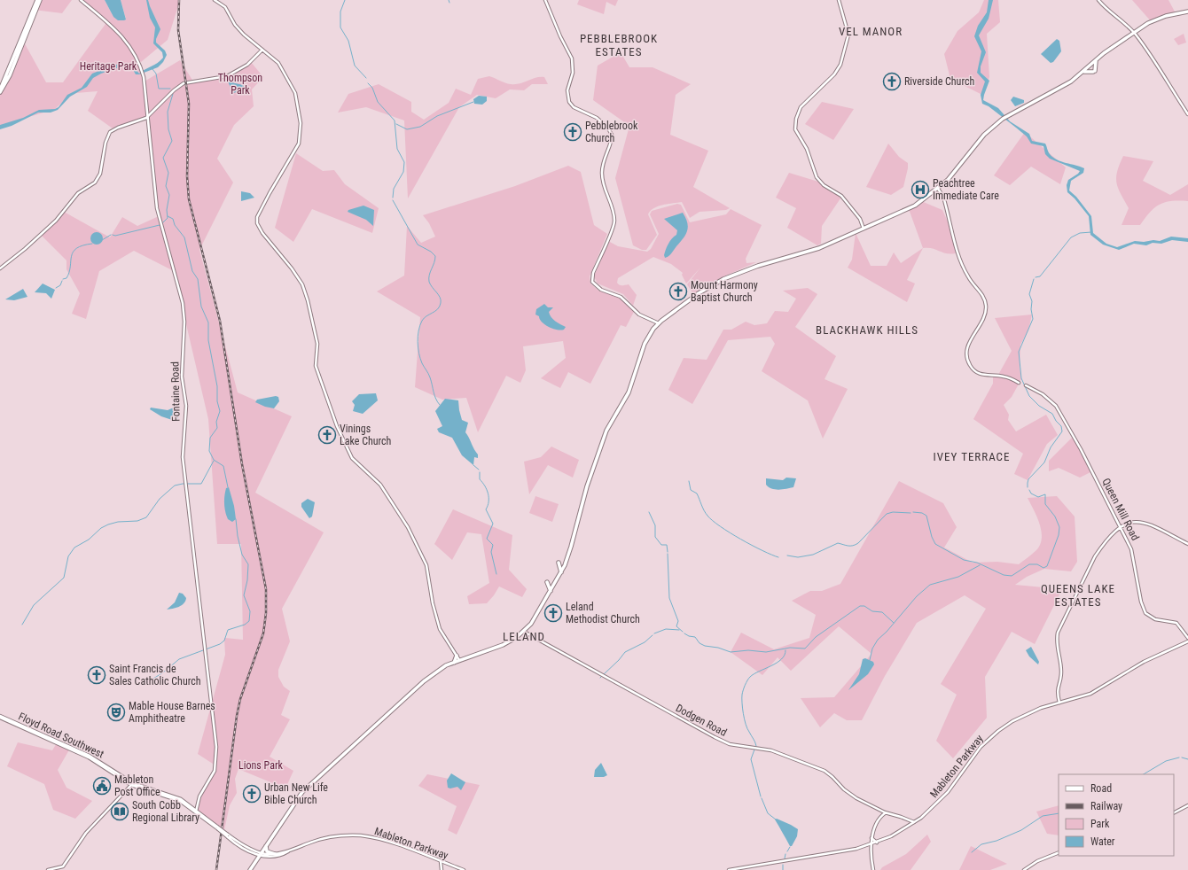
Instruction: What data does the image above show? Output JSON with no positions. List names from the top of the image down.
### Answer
{
  "streets": {
    "street": [
      "Fontaine Road",
      "Queen Mill Road",
      "Dodgen Road",
      "Floyd Road Southwest",
      "Mableton Parkway"
    ]
  },
  "crossings": [
    ["Fontaine Road", "Floyd Road Southwest"],
    ["Dodgen Road", "Mableton Parkway"],
    ["Floyd Road Southwest", "Mableton Parkway"]
  ],
  "districts": [
    "VEL MANOR",
    "PEBBLEBROOK ESTATES",
    "BLACKHAWK HILLS",
    "IVEY TERRACE",
    "QUEENS LAKE ESTATES",
    "LELAND"
  ],
  "parks": ["Heritage Park", "Thompson Park", "Lions Park"],
  "places": {
    "church": [
      "Riverside Church",
      "Pebblebrook Church",
      "Mount Harmony Baptist Church",
      "Vinings Lake Church",
      "Leland Methodist Church",
      "Saint Francis de Sales Catholic Church",
      "Urban New Life Bible Church"
    ],
    "hospital": ["Peachtree Immediate Care"],
    "theatre": ["Mable House Barnes Amphitheatre"],
    "public building": ["Mableton Post Office"],
    "library": ["South Cobb Regional Library"]
  },
  "legend": [
    "Road",
    "Railway",
    "Park",
    "Water"
  ]
}
